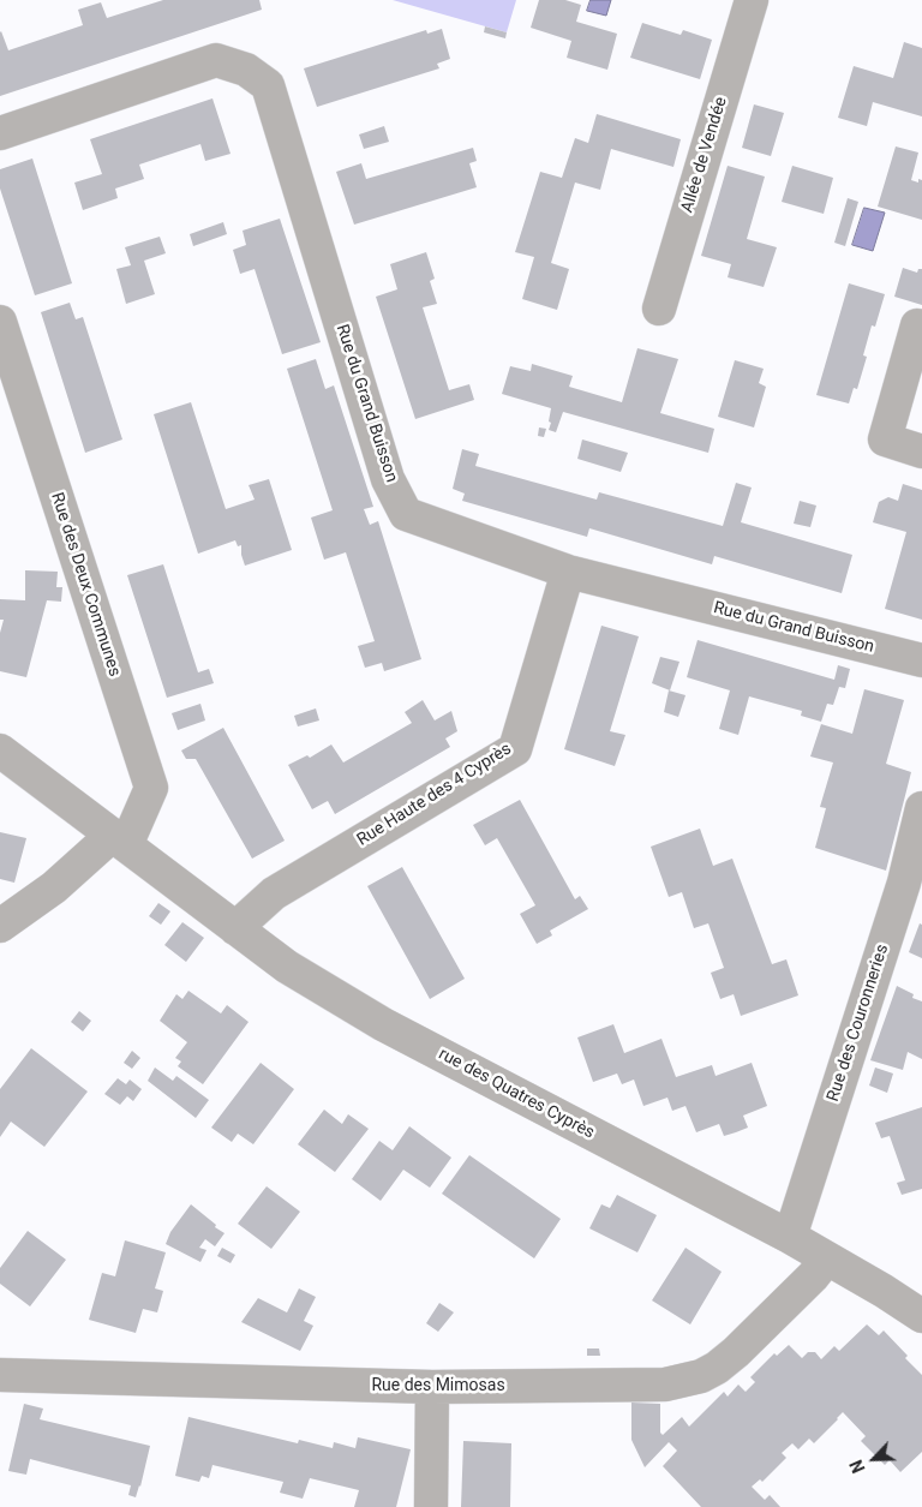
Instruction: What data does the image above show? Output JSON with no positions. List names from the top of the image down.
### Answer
{
  "streets": {
    "street": [
      "Allée de Vendée",
      "Rue du Grand Buisson",
      "Rue des Deux Communes",
      "Rue Haute des 4 Cyprès",
      "Rue des Couronneries",
      "rue des Quatres Cyprès",
      "Rue des Mimosas"
    ]
  },
  "crossings": [
    ["Rue du Grand Buisson", "Rue Haute des 4 Cyprès"],
    ["Rue des Deux Communes", "rue des Quatres Cyprès"],
    ["Rue Haute des 4 Cyprès", "rue des Quatres Cyprès"],
    ["Rue des Couronneries", "rue des Quatres Cyprès"],
    ["rue des Quatres Cyprès", "Rue des Mimosas"]
  ],
  "north": "bottom left"
}
